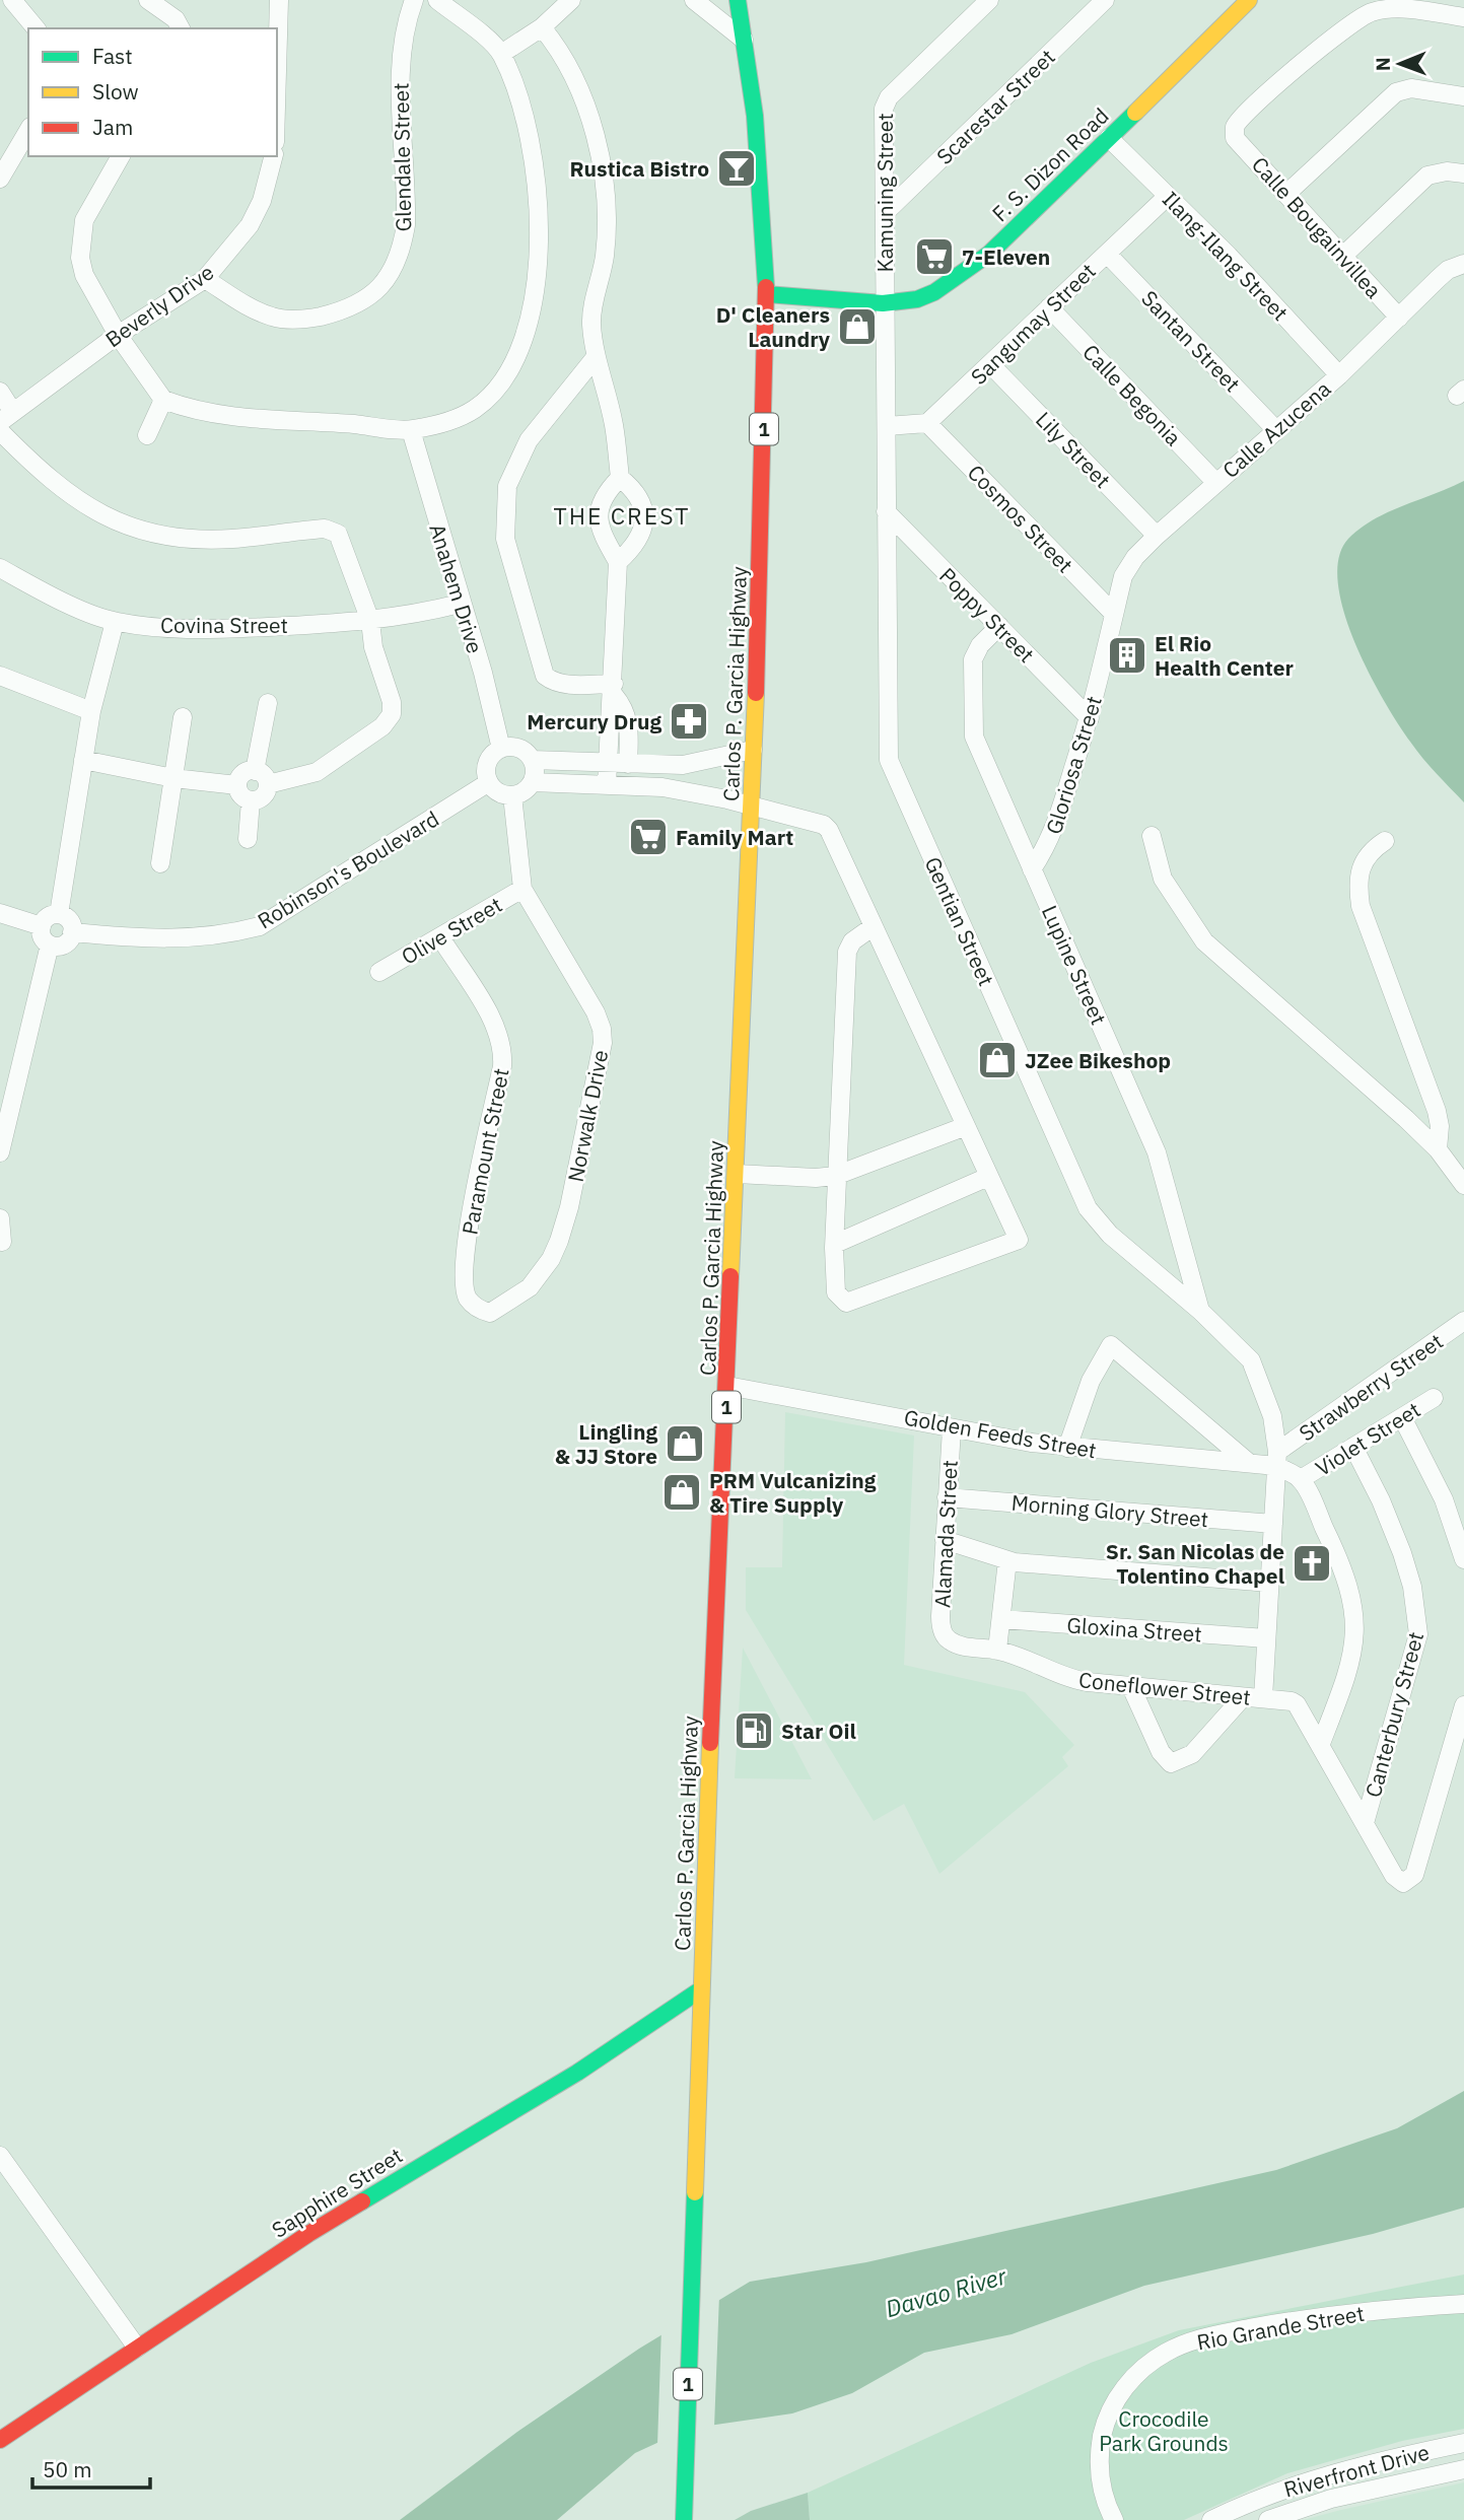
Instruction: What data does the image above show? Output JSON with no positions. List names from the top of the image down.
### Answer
{
  "streets": {
    "main road": [
      "F. S. Dizon Road",
      "1",
      "Carlos P. Garcia Highway",
      "Sapphire Street"
    ],
    "street": [
      "Scarestar Street",
      "Glendale Street",
      "Kamuning Street",
      "Calle Bougainvillea",
      "Ilang-Ilang Street",
      "Beverly Drive",
      "Sangumay Street",
      "Santan Street",
      "Calle Begonia",
      "Calle Azucena",
      "Lily Street",
      "Cosmos Street",
      "Anahem Drive",
      "Poppy Street",
      "Covina Street",
      "Gloriosa Street",
      "Robinson's Boulevard",
      "Gentian Street",
      "Olive Street",
      "Lupine Street",
      "Norwalk Drive",
      "Paramount Street",
      "Strawberry Street",
      "Golden Feeds Street",
      "Violet Street",
      "Morning Glory Street",
      "Alamada Street",
      "Gloxina Street",
      "Coneflower Street",
      "Canterbury Street",
      "Rio Grande Street",
      "Riverfront Drive"
    ]
  },
  "crossings": [
    ["Scarestar Street", "Kamuning Street"],
    ["Glendale Street", "Beverly Drive"],
    ["F. S. Dizon Road", "Kamuning Street"],
    ["F. S. Dizon Road", "Ilang-Ilang Street"],
    ["F. S. Dizon Road", "Carlos P. Garcia Highway"],
    ["F. S. Dizon Road", "Gentian Street"],
    ["Kamuning Street", "Gentian Street"],
    ["Calle Bougainvillea", "Calle Azucena"],
    ["Ilang-Ilang Street", "Sangumay Street"],
    ["Ilang-Ilang Street", "Calle Azucena"],
    ["Sangumay Street", "Santan Street"],
    ["Sangumay Street", "Calle Begonia"],
    ["Sangumay Street", "Lily Street"],
    ["Sangumay Street", "Cosmos Street"],
    ["Santan Street", "Calle Azucena"],
    ["Calle Begonia", "Calle Azucena"],
    ["Calle Azucena", "Lily Street"],
    ["Calle Azucena", "Cosmos Street"],
    ["Calle Azucena", "Gloriosa Street"],
    ["Cosmos Street", "Gloriosa Street"],
    ["Anahem Drive", "Covina Street"],
    ["Anahem Drive", "Robinson's Boulevard"],
    ["Anahem Drive", "Norwalk Drive"],
    ["Poppy Street", "Gloriosa Street"],
    ["Poppy Street", "Gentian Street"],
    ["Poppy Street", "Lupine Street"],
    ["Carlos P. Garcia Highway", "Golden Feeds Street"],
    ["Carlos P. Garcia Highway", "Sapphire Street"],
    ["Gloriosa Street", "Lupine Street"],
    ["Robinson's Boulevard", "Norwalk Drive"],
    ["Gentian Street", "Lupine Street"],
    ["Gentian Street", "Strawberry Street"],
    ["Gentian Street", "Golden Feeds Street"],
    ["Gentian Street", "Morning Glory Street"],
    ["Gentian Street", "Gloxina Street"],
    ["Gentian Street", "Coneflower Street"],
    ["Olive Street", "Norwalk Drive"],
    ["Olive Street", "Paramount Street"],
    ["Norwalk Drive", "Paramount Street"],
    ["Strawberry Street", "Golden Feeds Street"],
    ["Golden Feeds Street", "Alamada Street"],
    ["Violet Street", "Canterbury Street"],
    ["Morning Glory Street", "Alamada Street"],
    ["Alamada Street", "Coneflower Street"],
    ["Coneflower Street", "Canterbury Street"]
  ],
  "districts": ["THE CREST"],
  "water": ["Davao River"],
  "parks": ["Crocodile Park Grounds"],
  "places": {
    "bar": ["Rustica Bistro"],
    "supermarket": ["7-Eleven", "Family Mart"],
    "shop": [
      "D' Cleaners Laundry",
      "JZee Bikeshop",
      "Lingling & JJ Store",
      "PRM Vulcanizing & Tire Supply"
    ],
    "building": ["El Rio Health Center"],
    "pharmacy": ["Mercury Drug"],
    "church": ["Sr. San Nicolas de Tolentino Chapel"],
    "fuel station": ["Star Oil"]
  },
  "legend": ["Fast", "Slow", "Jam"],
  "scale_bar": "50 m",
  "north": "left"
}
